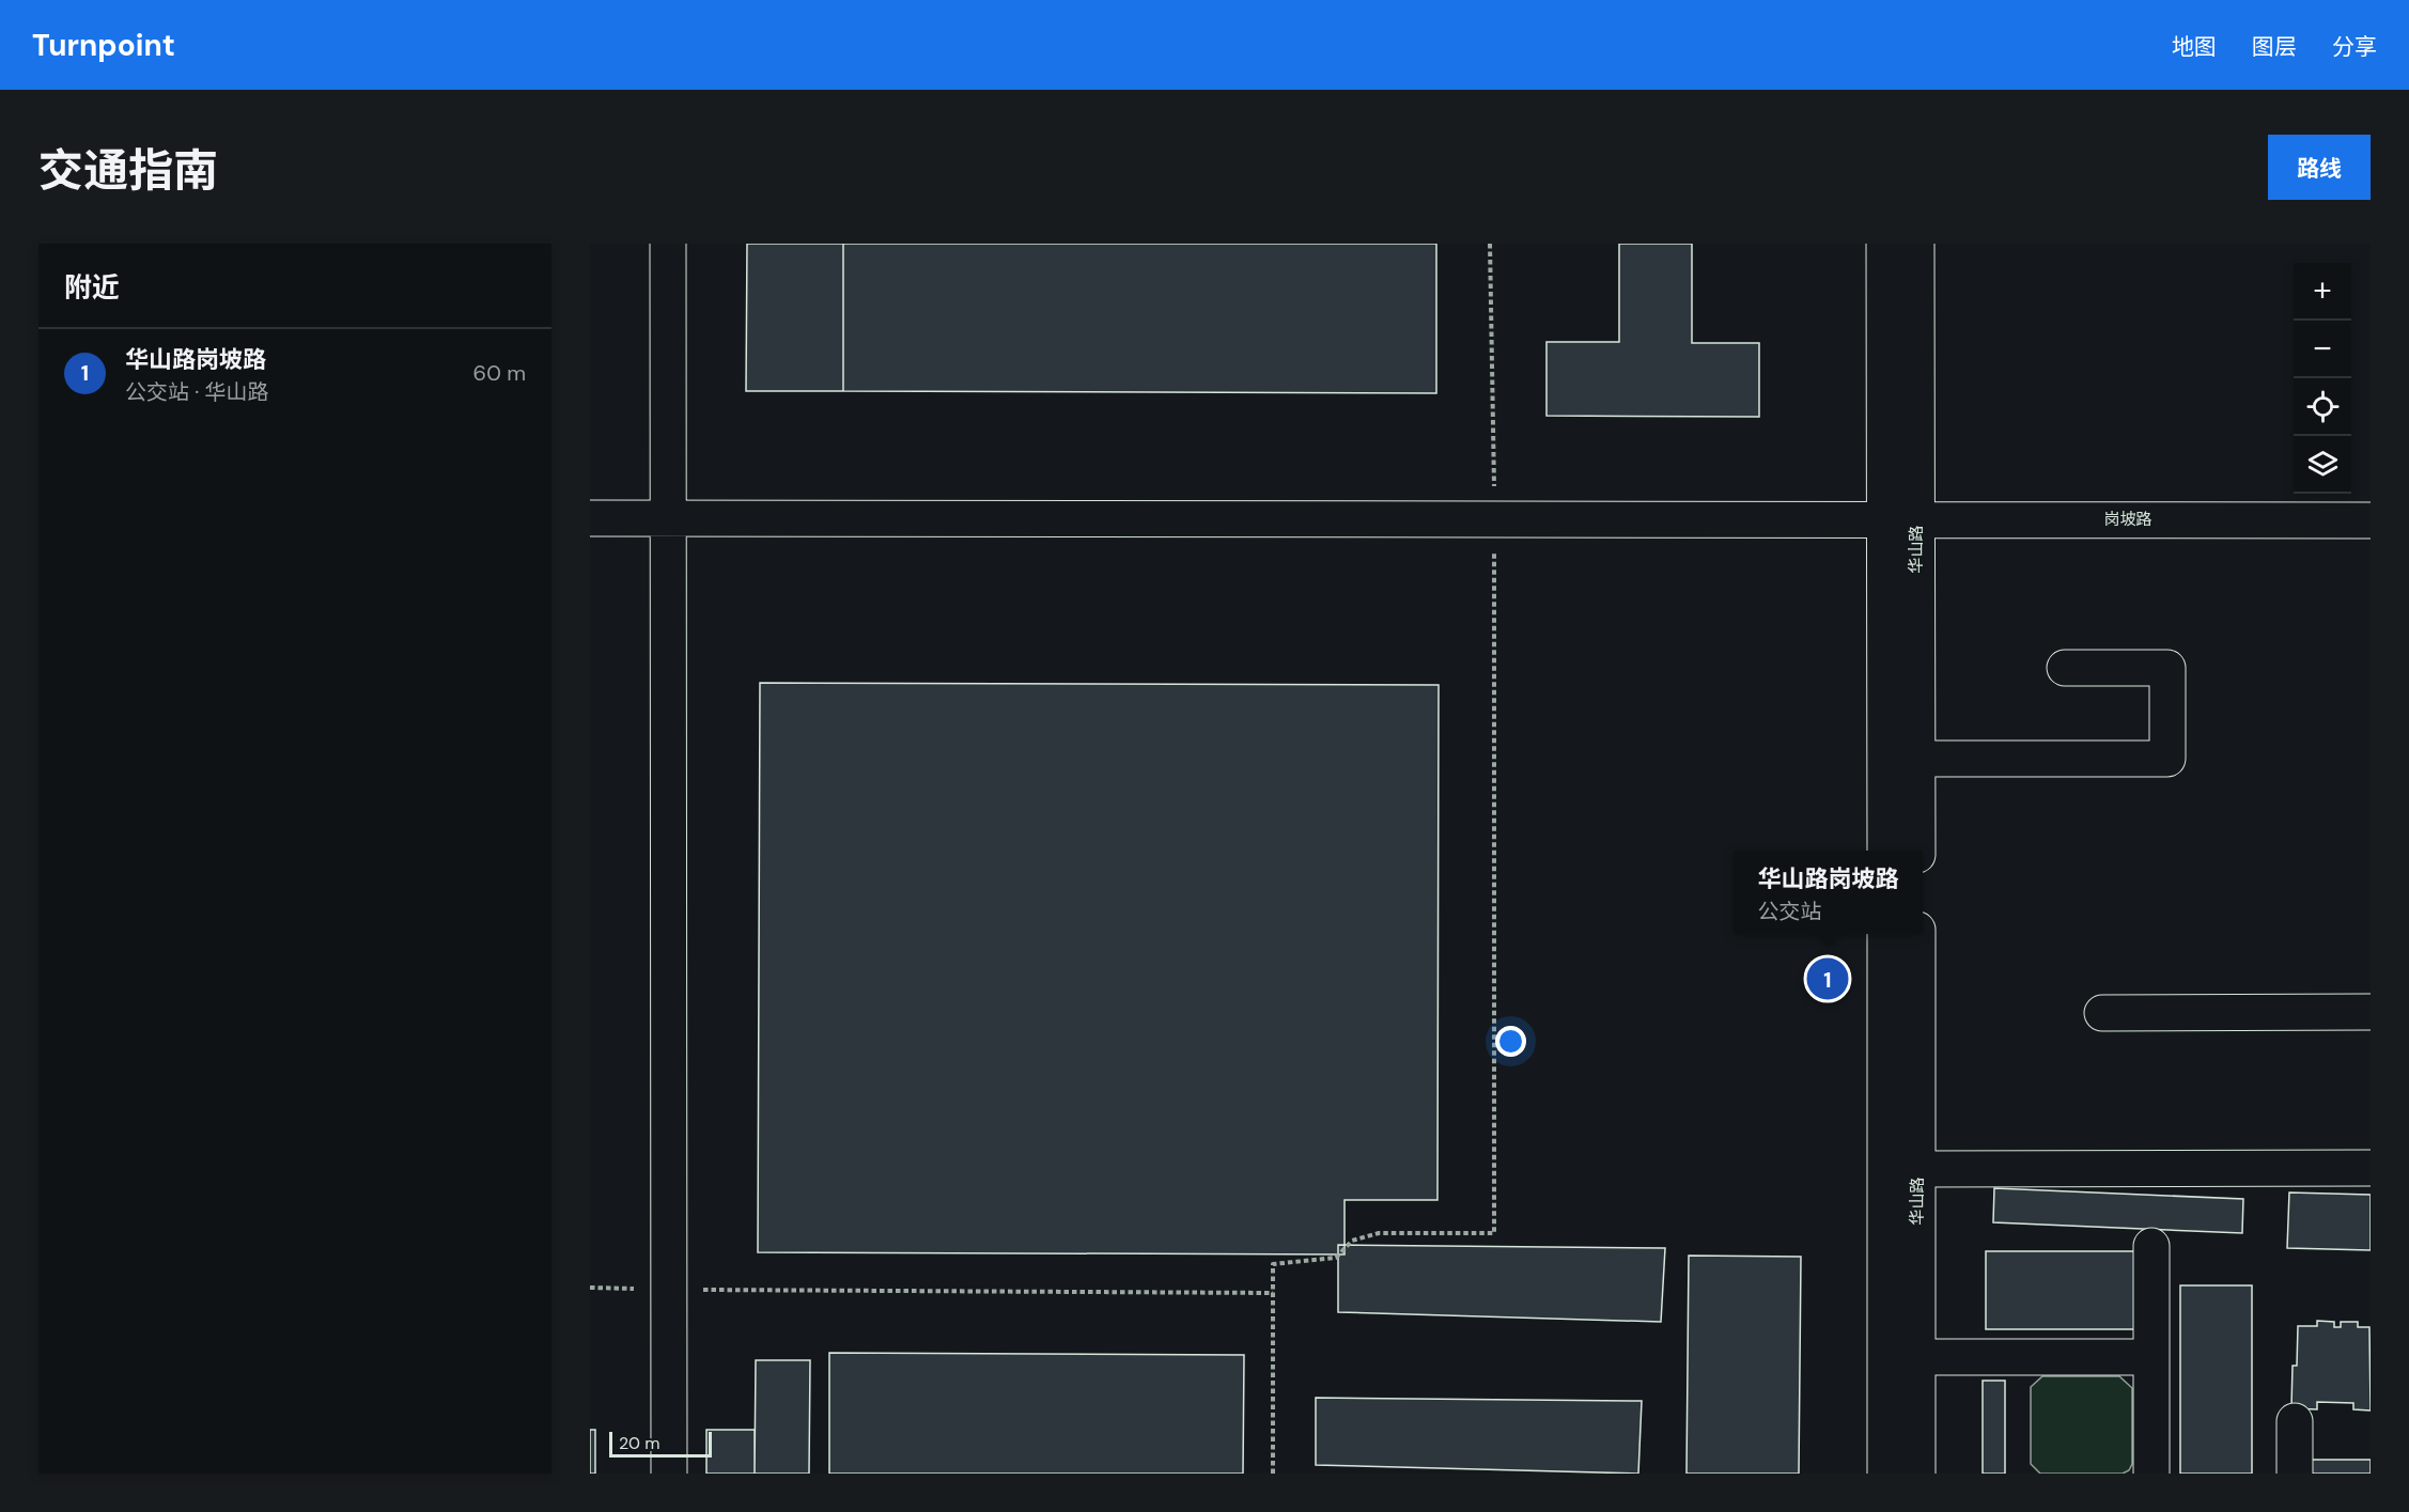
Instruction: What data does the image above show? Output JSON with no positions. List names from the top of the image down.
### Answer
{
  "streets": {
    "street": ["岗坡路", "华山路"]
  },
  "crossings": [
    ["岗坡路", "华山路"]
  ],
  "scale_bar": "20 m",
  "page": {
    "header": "Turnpoint",
    "nav": ["地图", "图层", "分享"],
    "title": "交通指南",
    "buttons": "路线",
    "heading": "附近",
    "map_buttons": ["+", "−"],
    "list": [
      {
        "mark": "1",
        "name": "华山路岗坡路",
        "note": "公交站 · 华山路",
        "value": "60 m"
      }
    ],
    "popup": ["华山路岗坡路", "公交站"],
    "pins": "1",
    "scale": "20 m"
  }
}
